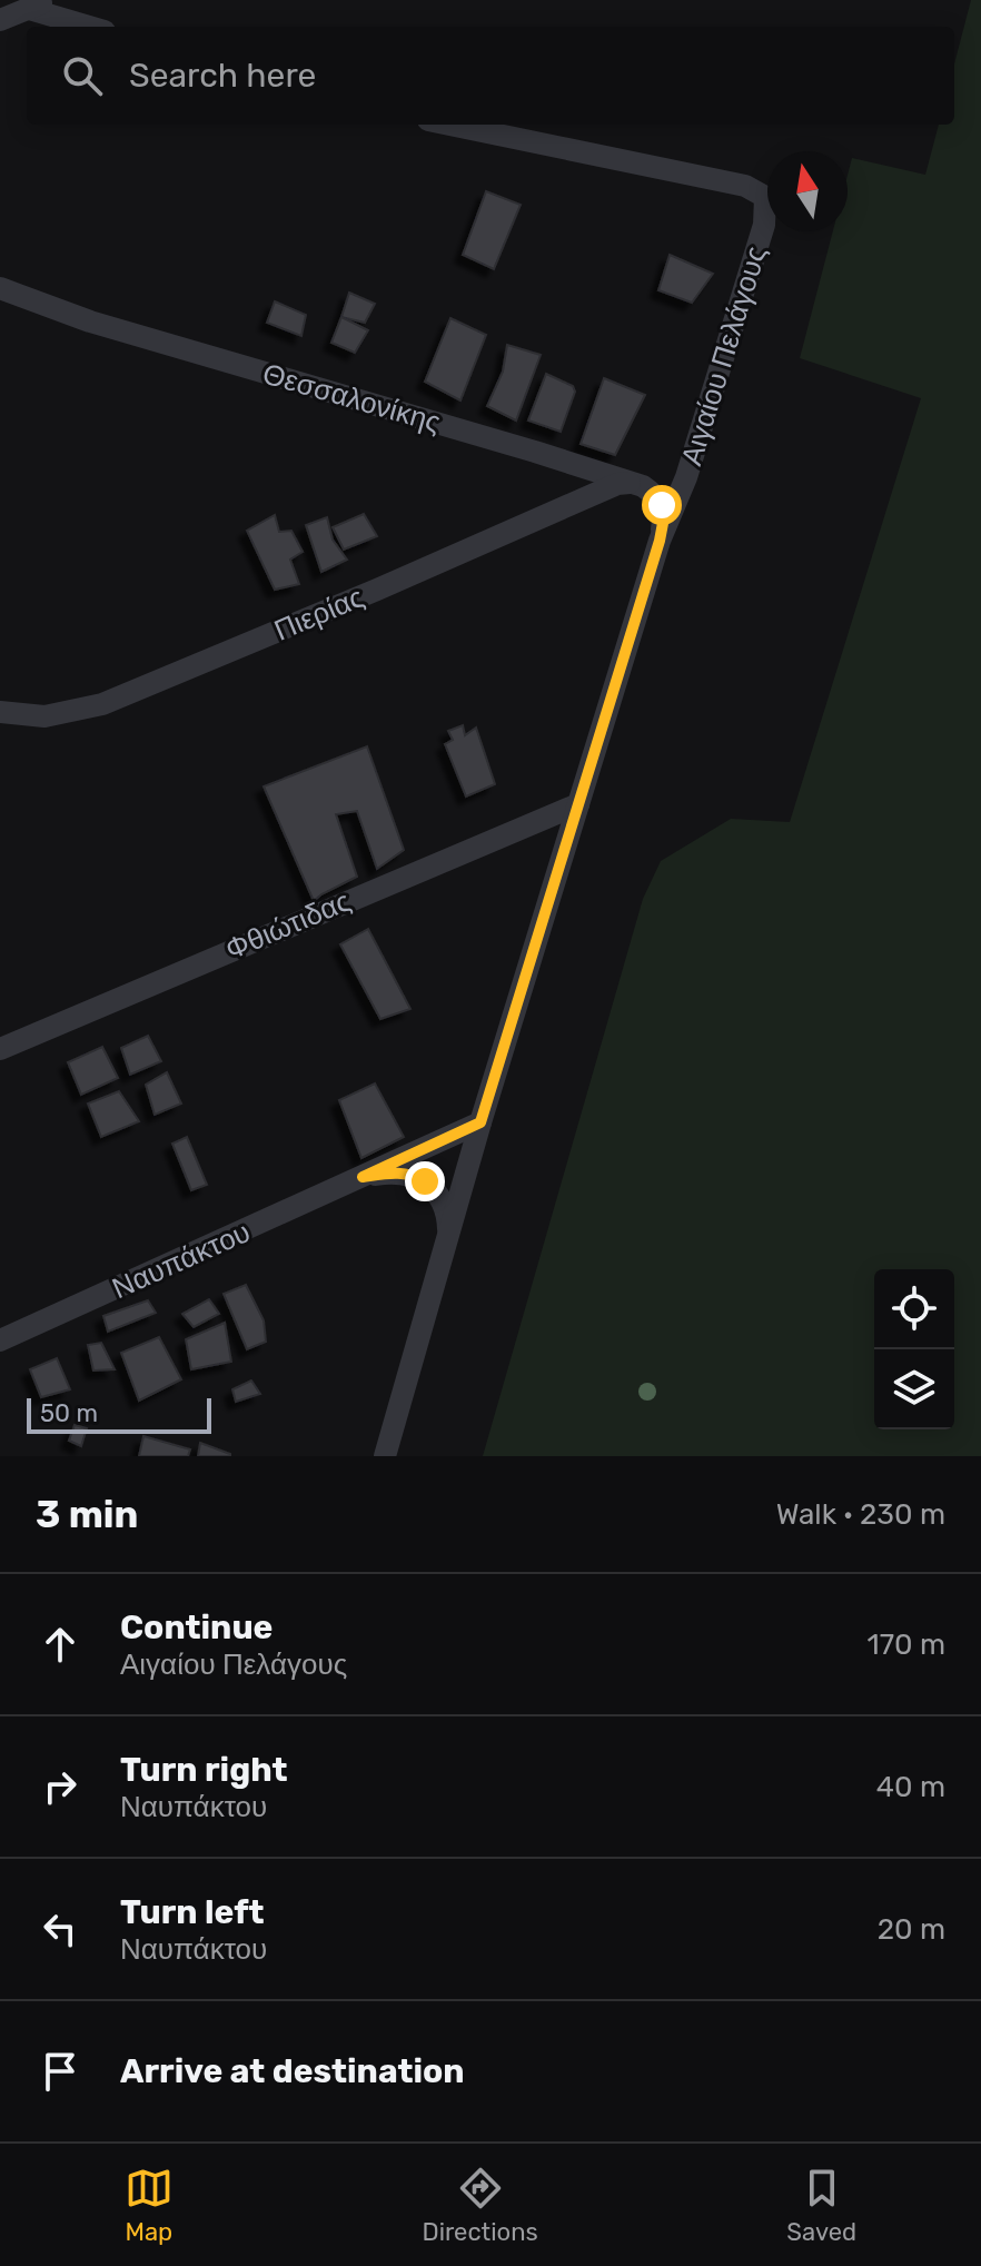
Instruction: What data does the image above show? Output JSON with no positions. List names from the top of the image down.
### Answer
{
  "streets": {
    "street": [
      "Αιγαίου Πελάγους",
      "Θεσσαλονίκης",
      "Πιερίας",
      "Φθιώτιδας",
      "Ναυπάκτου"
    ]
  },
  "crossings": [
    ["Αιγαίου Πελάγους", "Θεσσαλονίκης"],
    ["Αιγαίου Πελάγους", "Φθιώτιδας"],
    ["Αιγαίου Πελάγους", "Ναυπάκτου"],
    ["Θεσσαλονίκης", "Πιερίας"]
  ],
  "scale_bar": "50 m",
  "north": "top",
  "page": {
    "search": "Search here",
    "scale": "50 m",
    "heading": ["3 min", "Walk · 230 m"],
    "list": [
      ["Continue", "Αιγαίου Πελάγους", "170 m"],
      ["Turn right", "Ναυπάκτου", "40 m"],
      ["Turn left", "Ναυπάκτου", "20 m"],
      "Arrive at destination"
    ],
    "nav": ["Map", "Directions", "Saved"]
  }
}
